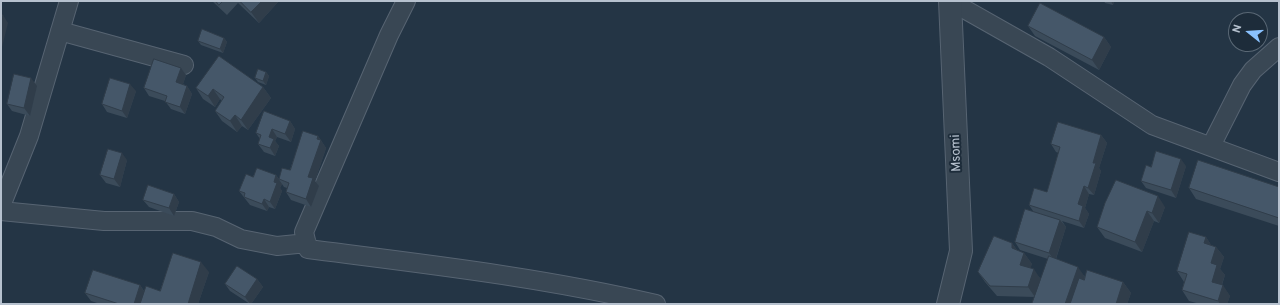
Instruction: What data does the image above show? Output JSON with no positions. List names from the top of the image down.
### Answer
{
  "streets": {
    "street": ["Msomi"]
  },
  "north": "left"
}
